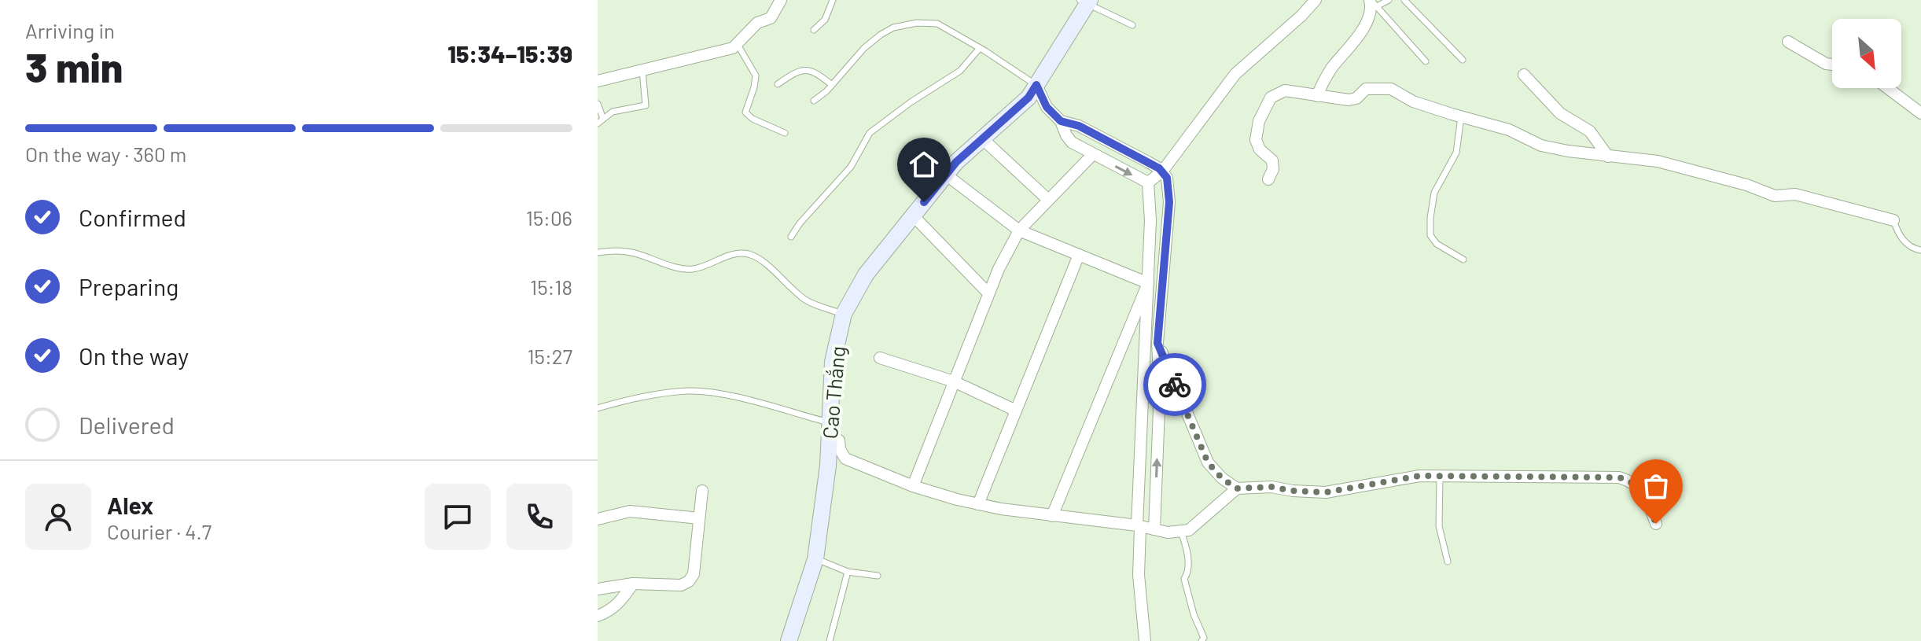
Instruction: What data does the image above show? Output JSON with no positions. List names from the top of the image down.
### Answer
{
  "streets": {
    "main road": ["Cao Thắng"]
  },
  "north": "bottom right",
  "page": {
    "heading": ["3 min", "Arriving in", "15:34–15:39"],
    "panel": ["Alex", "Courier · 4.7"],
    "bar": "On the way · 360 m",
    "list": [
      ["Confirmed", "15:06"],
      ["Preparing", "15:18"],
      ["On the way", "15:27"],
      "Delivered"
    ]
  }
}
